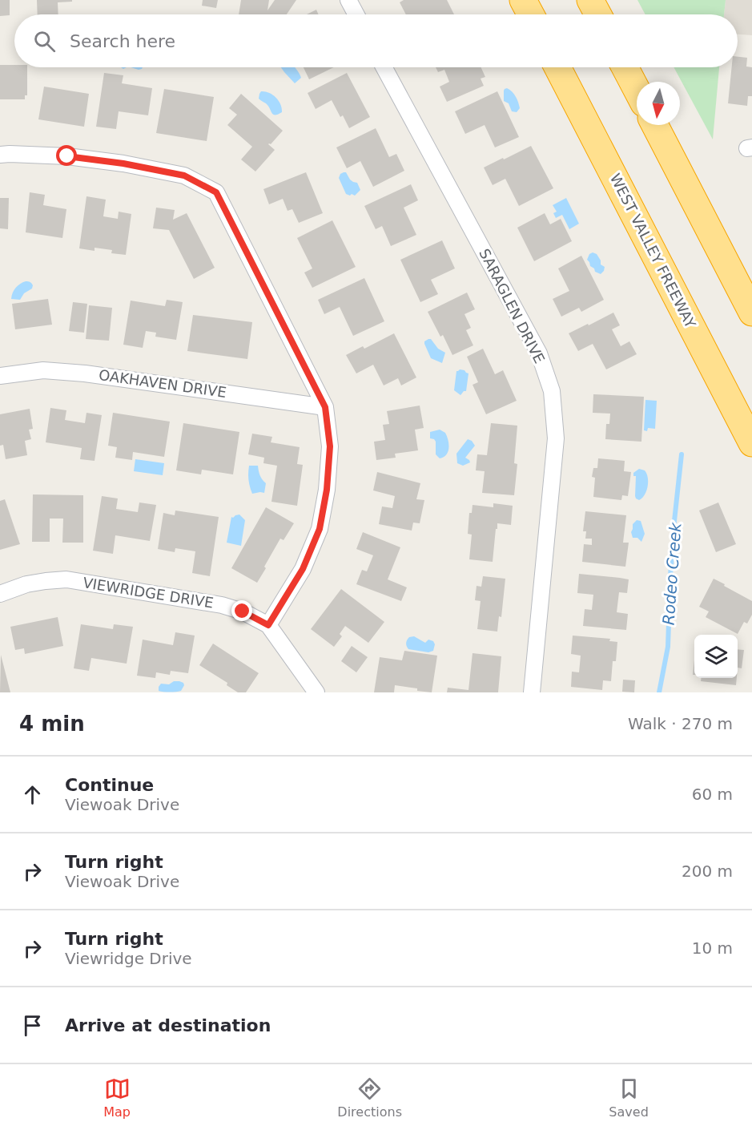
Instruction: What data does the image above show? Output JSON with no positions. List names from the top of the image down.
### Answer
{
  "streets": {
    "highway": ["WEST VALLEY FREEWAY"],
    "street": ["SARAGLEN DRIVE", "OAKHAVEN DRIVE", "VIEWRIDGE DRIVE"]
  },
  "water": ["Rodeo Creek"],
  "north": "bottom",
  "page": {
    "search": "Search here",
    "heading": ["4 min", "Walk · 270 m"],
    "list": [
      ["Continue", "Viewoak Drive", "60 m"],
      ["Turn right", "Viewoak Drive", "200 m"],
      ["Turn right", "Viewridge Drive", "10 m"],
      "Arrive at destination"
    ],
    "nav": ["Map", "Directions", "Saved"]
  }
}
